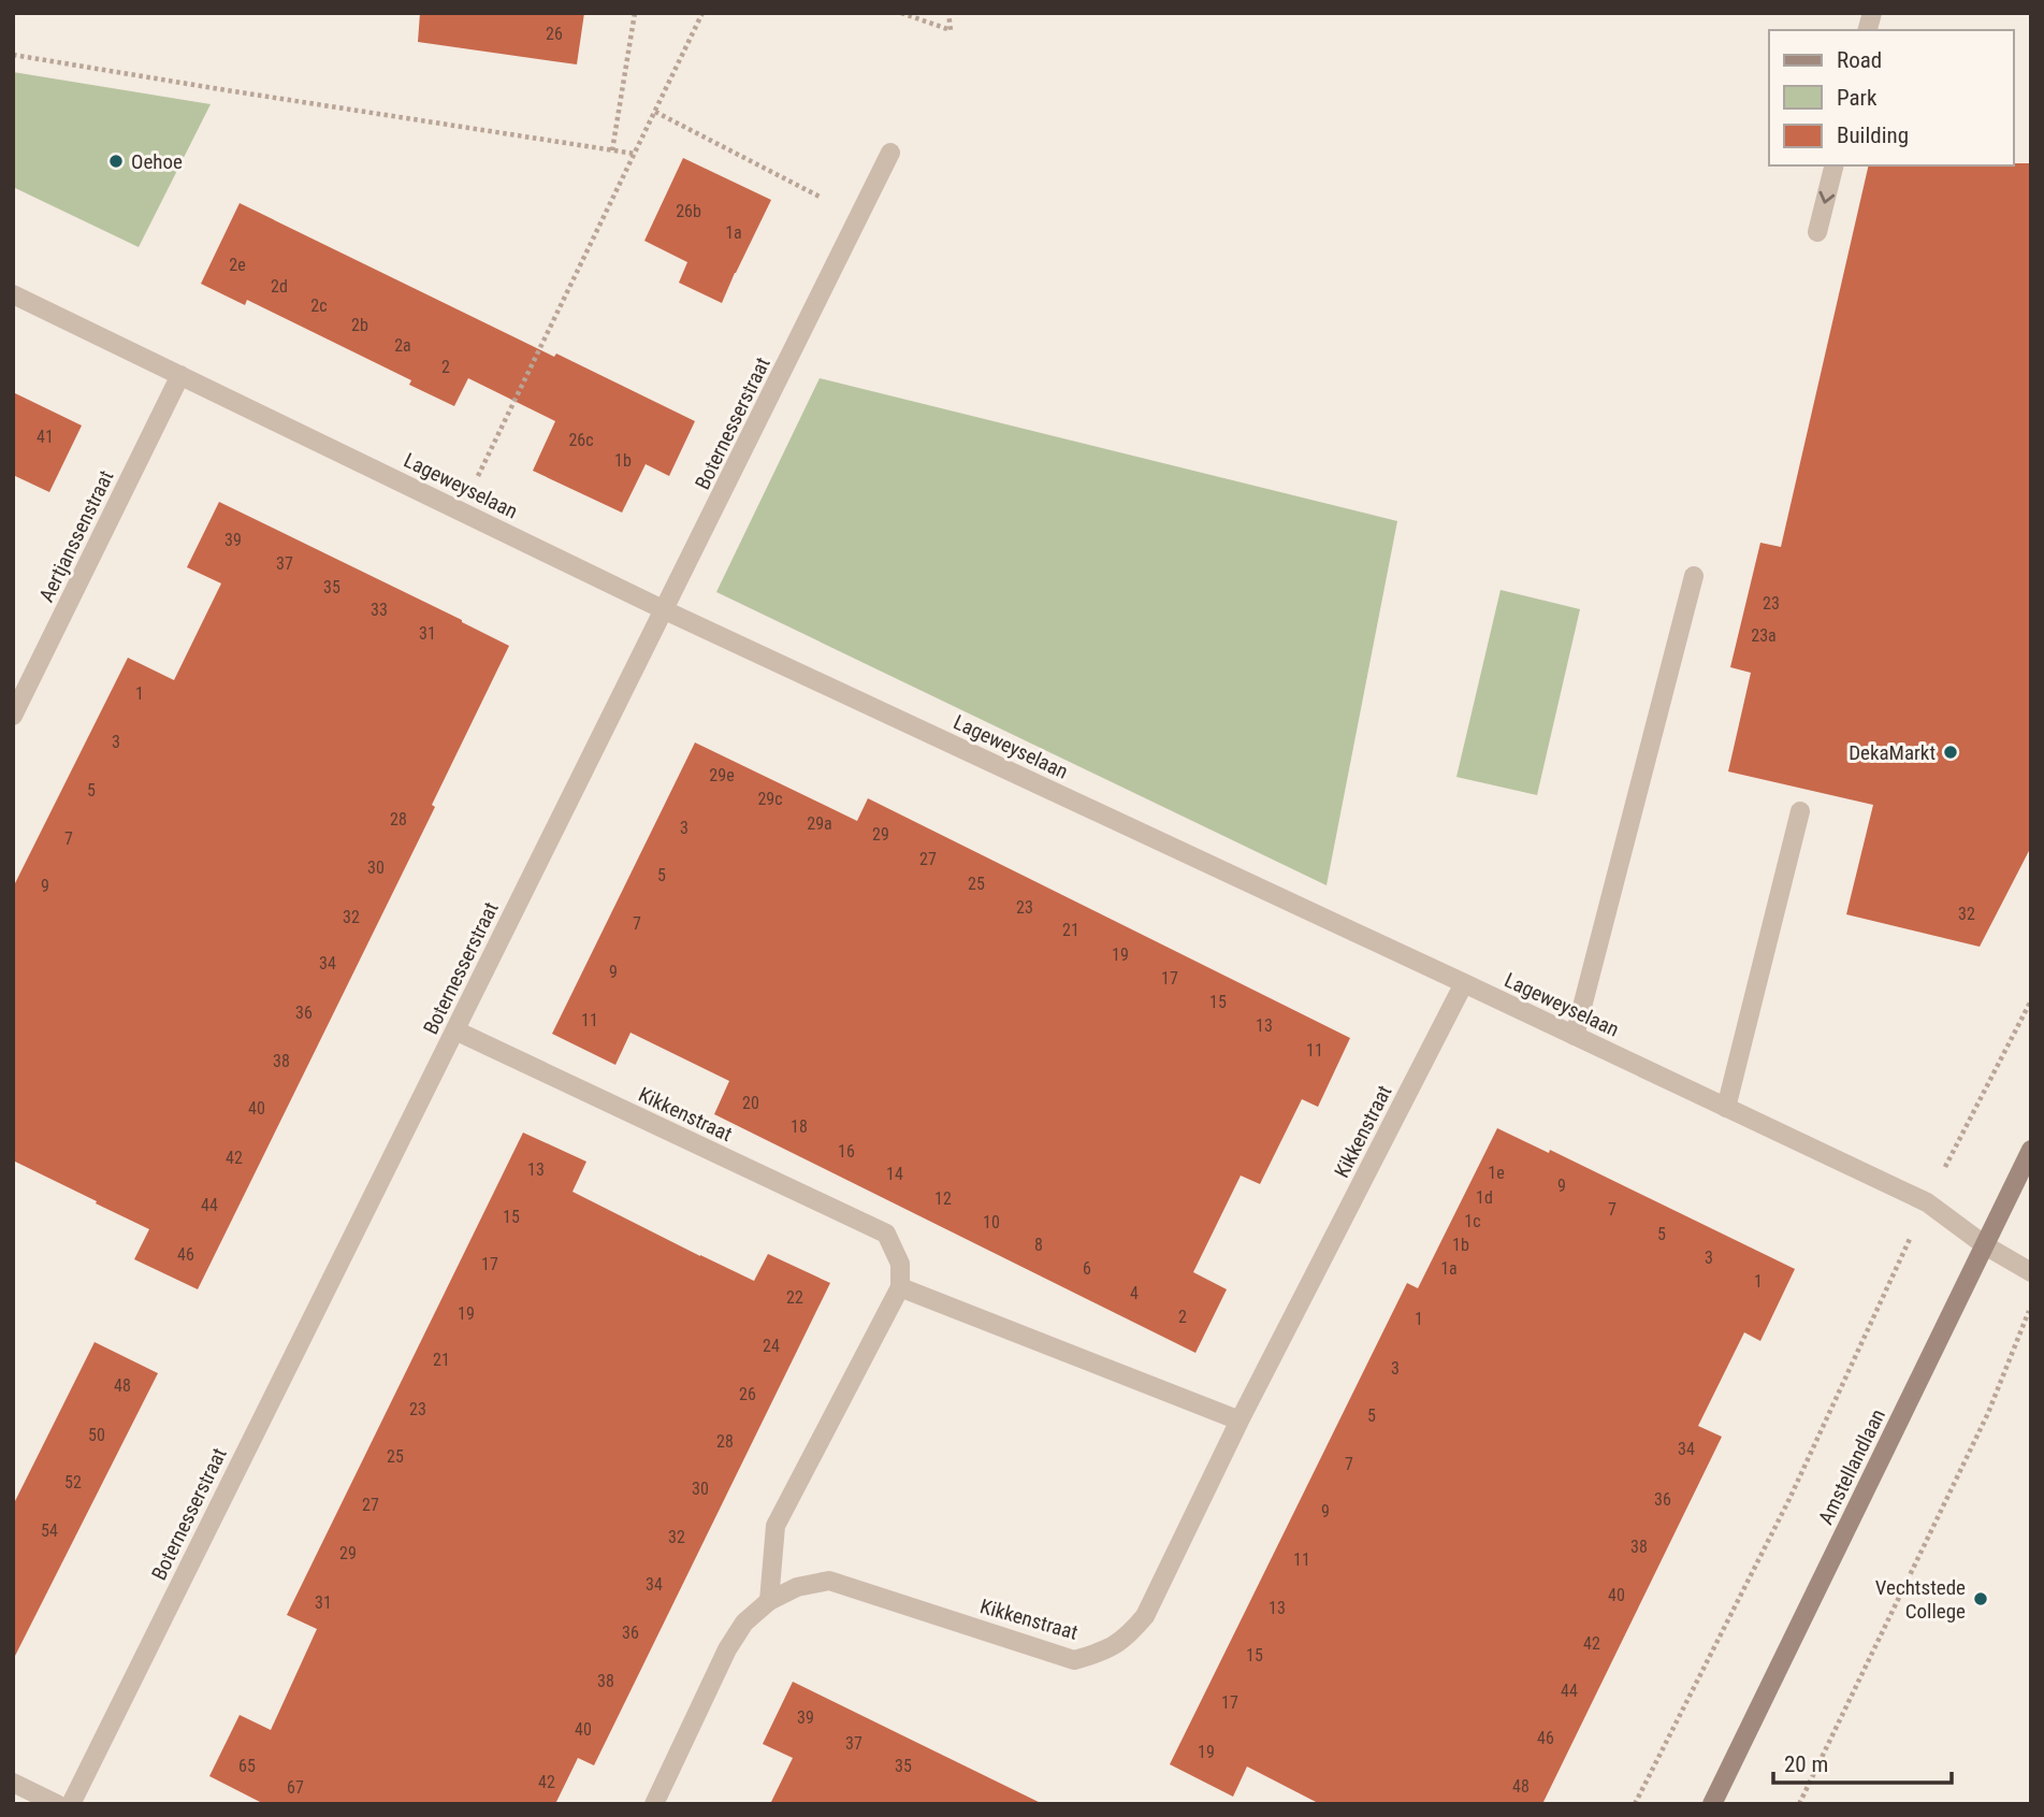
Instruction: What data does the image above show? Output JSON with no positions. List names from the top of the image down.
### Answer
{
  "streets": {
    "main road": ["Amstellandlaan"],
    "street": [
      "Boternesserstraat",
      "Lageweyselaan",
      "Aertjanssenstraat",
      "Kikkenstraat"
    ]
  },
  "crossings": [
    ["Boternesserstraat", "Lageweyselaan"],
    ["Boternesserstraat", "Kikkenstraat"],
    ["Lageweyselaan", "Aertjanssenstraat"],
    ["Lageweyselaan", "Kikkenstraat"],
    ["Lageweyselaan", "Amstellandlaan"]
  ],
  "places": ["Oehoe", "DekaMarkt", "Vechtstede College"],
  "house_numbers": [
    "26",
    "26b",
    "1a",
    "2e",
    "2d",
    "2c",
    "2b",
    "2a",
    "2",
    "41",
    "26c",
    "1b",
    "39",
    "37",
    "35",
    "23",
    "33",
    "31",
    "23a",
    "1",
    "3",
    "29e",
    "5",
    "29c",
    "28",
    "29a",
    "3",
    "29",
    "7",
    "27",
    "30",
    "5",
    "25",
    "9",
    "23",
    "32",
    "32",
    "7",
    "21",
    "19",
    "34",
    "9",
    "17",
    "15",
    "36",
    "11",
    "13",
    "11",
    "38",
    "20",
    "40",
    "18",
    "16",
    "42",
    "13",
    "1e",
    "14",
    "9",
    "1d",
    "12",
    "44",
    "7",
    "15",
    "1c",
    "10",
    "5",
    "8",
    "1b",
    "46",
    "3",
    "17",
    "6",
    "1a",
    "1",
    "4",
    "22",
    "19",
    "2",
    "1",
    "24",
    "21",
    "3",
    "48",
    "26",
    "23",
    "5",
    "50",
    "28",
    "34",
    "25",
    "7",
    "52",
    "30",
    "36",
    "27",
    "9",
    "54",
    "32",
    "38",
    "29",
    "11",
    "34",
    "40",
    "31",
    "13",
    "36",
    "42",
    "15",
    "38",
    "44",
    "17",
    "39",
    "40",
    "46",
    "37",
    "19",
    "65",
    "35",
    "42",
    "48",
    "67"
  ],
  "legend": ["Road", "Park", "Building"],
  "scale_bar": "20 m"
}
